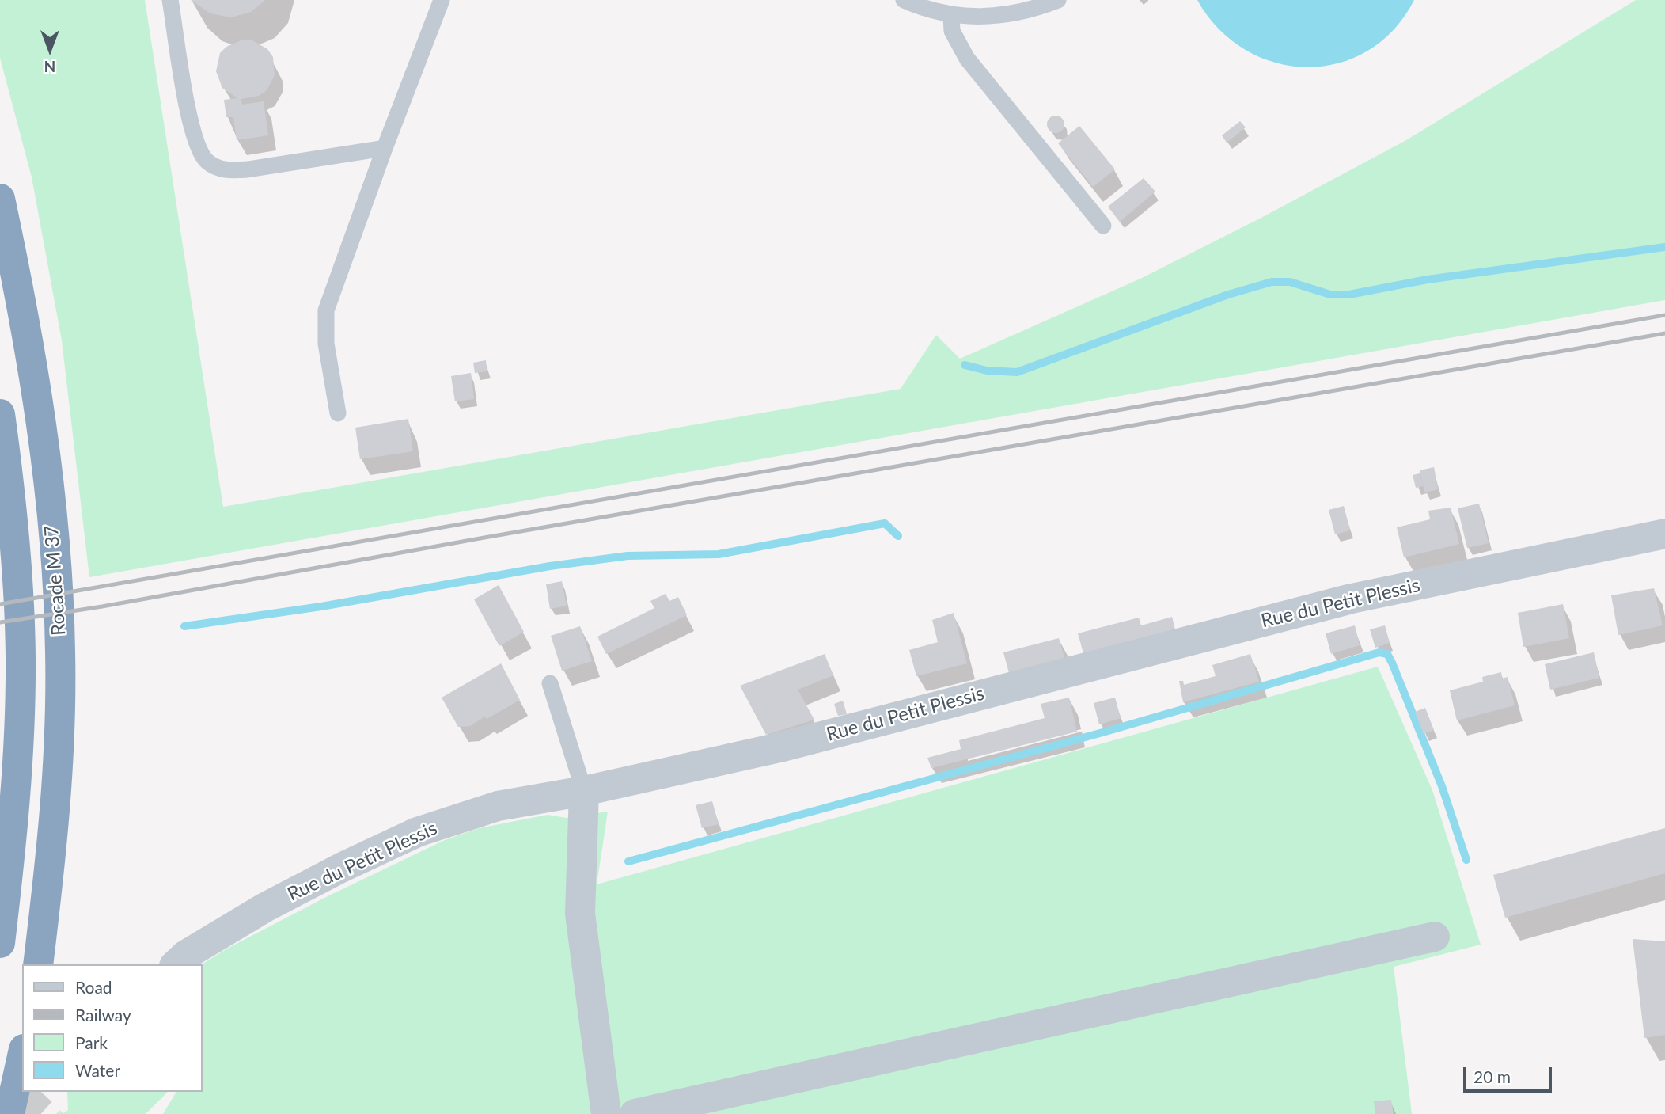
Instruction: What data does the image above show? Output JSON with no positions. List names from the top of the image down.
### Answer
{
  "streets": {
    "highway": ["Rocade M 37"],
    "street": ["Rue du Petit Plessis"]
  },
  "legend": [
    "Road",
    "Railway",
    "Park",
    "Water"
  ],
  "scale_bar": "20 m",
  "north": "bottom"
}
